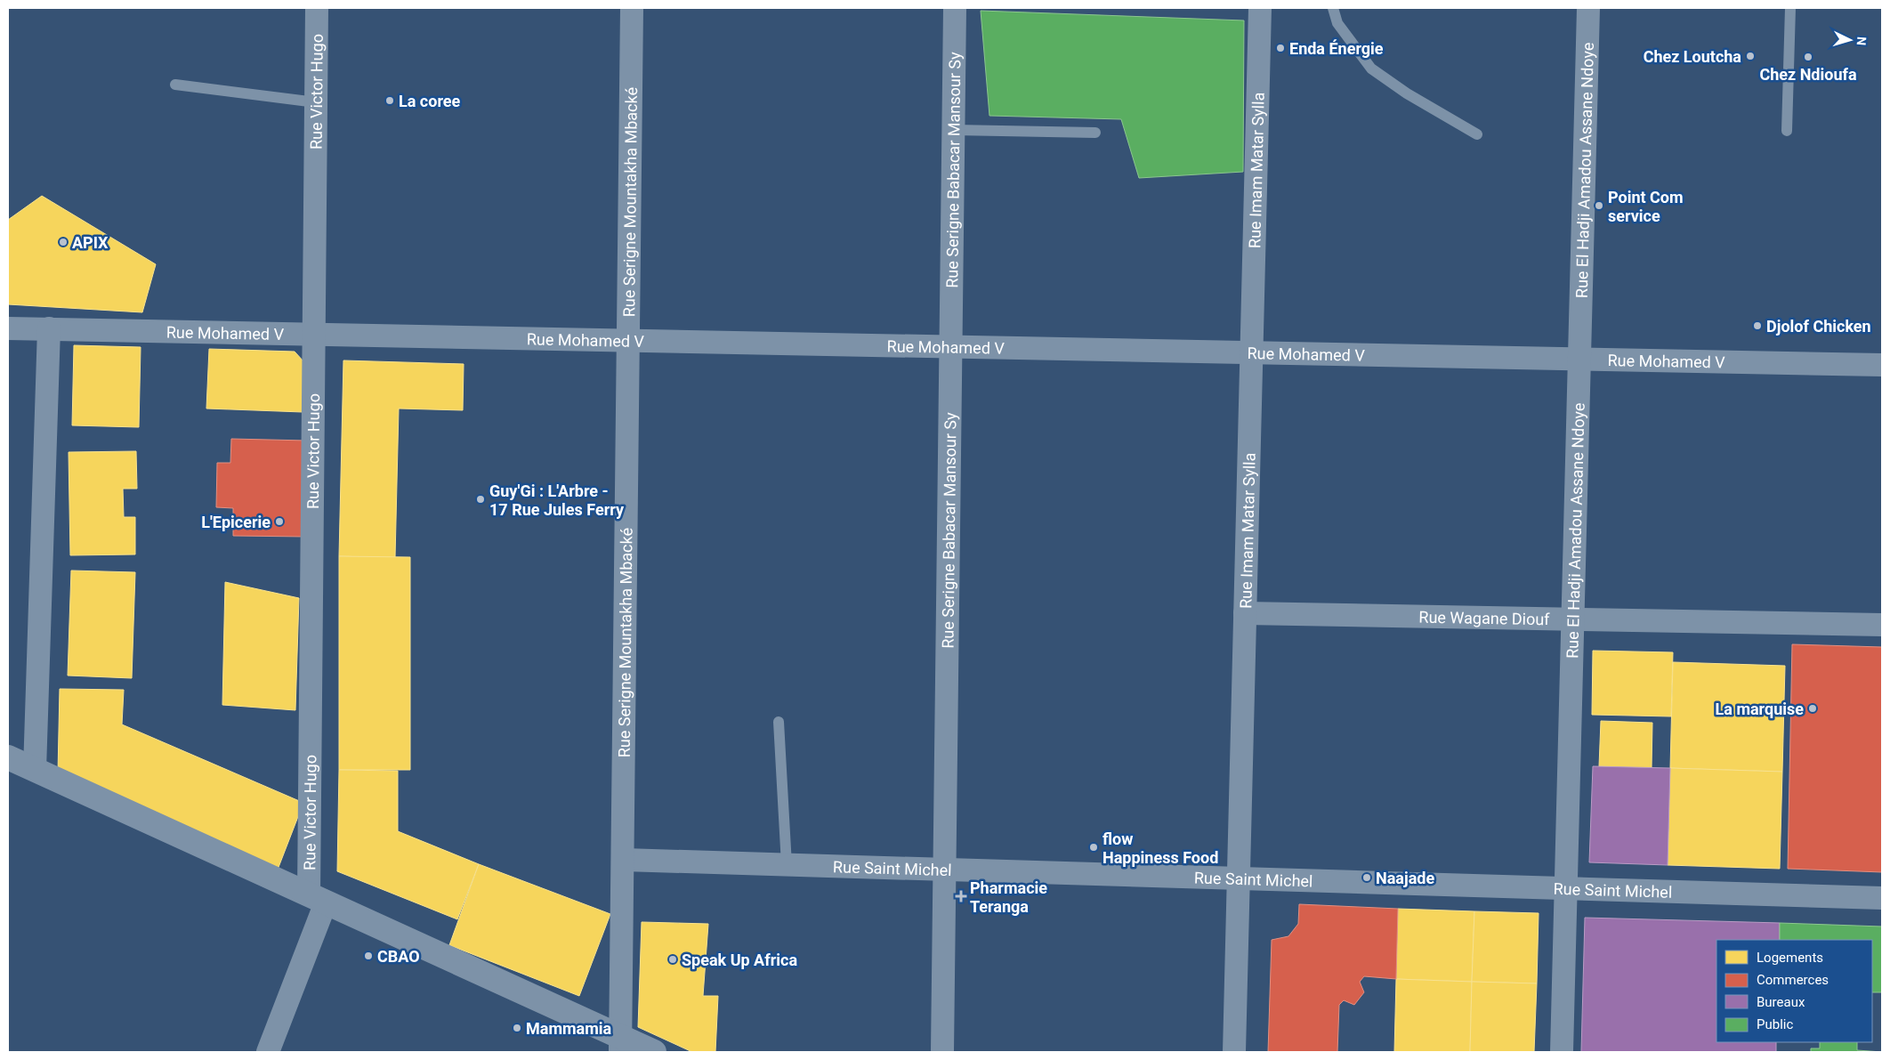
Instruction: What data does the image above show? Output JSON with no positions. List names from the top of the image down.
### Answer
{
  "streets": {
    "street": [
      "Rue Victor Hugo",
      "Rue Serigne Babacar Mansour Sy",
      "Rue Imam Matar Sylla",
      "Rue El Hadji Amadou Assane Ndoye",
      "Rue Serigne Mountakha Mbacké",
      "Rue Mohamed V",
      "Rue Wagane Diouf",
      "Rue Saint Michel"
    ]
  },
  "crossings": [
    ["Rue Victor Hugo", "Rue Mohamed V"],
    ["Rue Serigne Babacar Mansour Sy", "Rue Mohamed V"],
    ["Rue Serigne Babacar Mansour Sy", "Rue Saint Michel"],
    ["Rue Imam Matar Sylla", "Rue Mohamed V"],
    ["Rue Imam Matar Sylla", "Rue Wagane Diouf"],
    ["Rue Imam Matar Sylla", "Rue Saint Michel"],
    ["Rue El Hadji Amadou Assane Ndoye", "Rue Mohamed V"],
    ["Rue El Hadji Amadou Assane Ndoye", "Rue Wagane Diouf"],
    ["Rue El Hadji Amadou Assane Ndoye", "Rue Saint Michel"],
    ["Rue Serigne Mountakha Mbacké", "Rue Mohamed V"],
    ["Rue Serigne Mountakha Mbacké", "Rue Saint Michel"]
  ],
  "places": {
    "other": [
      "Enda Énergie",
      "Chez Loutcha",
      "Chez Ndioufa",
      "La coree",
      "Point Com service",
      "APIX",
      "Djolof Chicken",
      "Guy'Gi : L'Arbre - 17 Rue Jules Ferry",
      "L'Epicerie",
      "La marquise",
      "flow Happiness Food",
      "Naajade",
      "CBAO",
      "Speak Up Africa",
      "Mammamia"
    ],
    "health": ["Pharmacie Teranga"]
  },
  "legend": [
    "Logements",
    "Commerces",
    "Bureaux",
    "Public"
  ],
  "north": "right"
}
